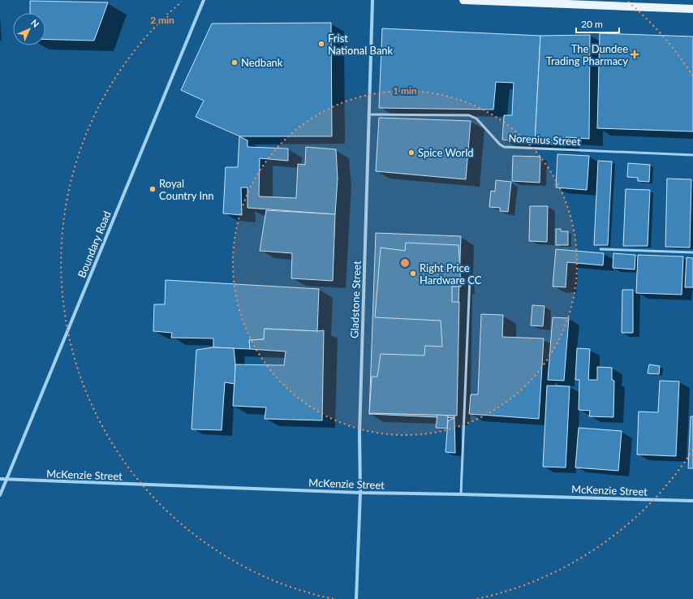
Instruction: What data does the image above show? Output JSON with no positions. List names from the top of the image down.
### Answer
{
  "streets": {
    "street": ["Boundary Road", "Gladstone Street", "McKenzie Street"],
    "lane": ["Norenius Street"]
  },
  "crossings": [
    ["Norenius Street", "Gladstone Street"],
    ["Boundary Road", "McKenzie Street"],
    ["Gladstone Street", "McKenzie Street"]
  ],
  "places": {
    "other": [
      "Frist National Bank",
      "Nedbank",
      "Spice World",
      "Royal Country Inn",
      "Right Price Hardware CC"
    ],
    "health": ["The Dundee Trading Pharmacy"]
  },
  "scale_bar": "20 m",
  "north": "top right",
  "rings": ["2 min", "1 min"]
}
